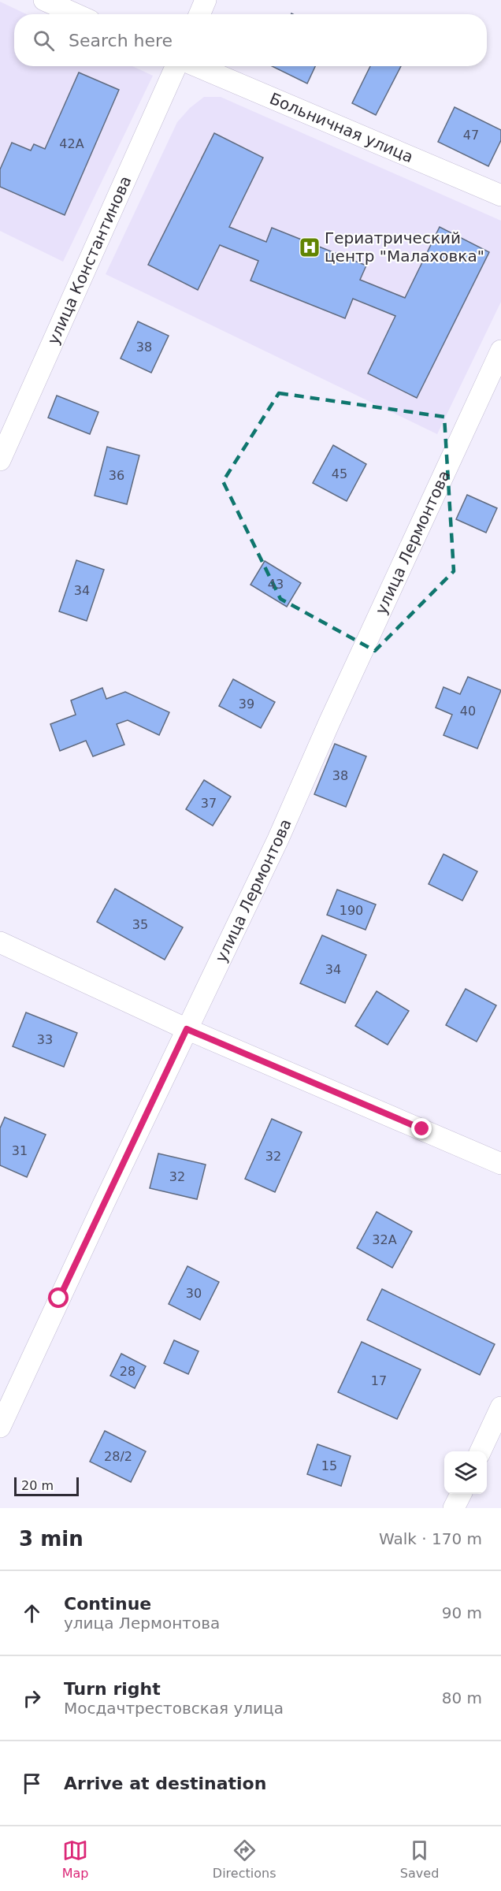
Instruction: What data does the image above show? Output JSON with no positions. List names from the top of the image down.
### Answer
{
  "streets": {
    "street": ["Больничная улица", "улица Константинова", "улица Лермонтова"]
  },
  "places": {
    "hospital": ["Гериатрический центр \"Малаховка\""]
  },
  "house_numbers": [
    "47",
    "42А",
    "38",
    "45",
    "36",
    "43",
    "34",
    "39",
    "40",
    "38",
    "37",
    "190",
    "35",
    "34",
    "33",
    "31",
    "32",
    "32",
    "32А",
    "30",
    "28",
    "17",
    "28/2",
    "15"
  ],
  "scale_bar": "20 m",
  "page": {
    "search": "Search here",
    "scale": "20 m",
    "heading": ["3 min", "Walk · 170 m"],
    "list": [
      ["Continue", "улица Лермонтова", "90 m"],
      ["Turn right", "Мосдачтрестовская улица", "80 m"],
      "Arrive at destination"
    ],
    "nav": ["Map", "Directions", "Saved"]
  }
}
